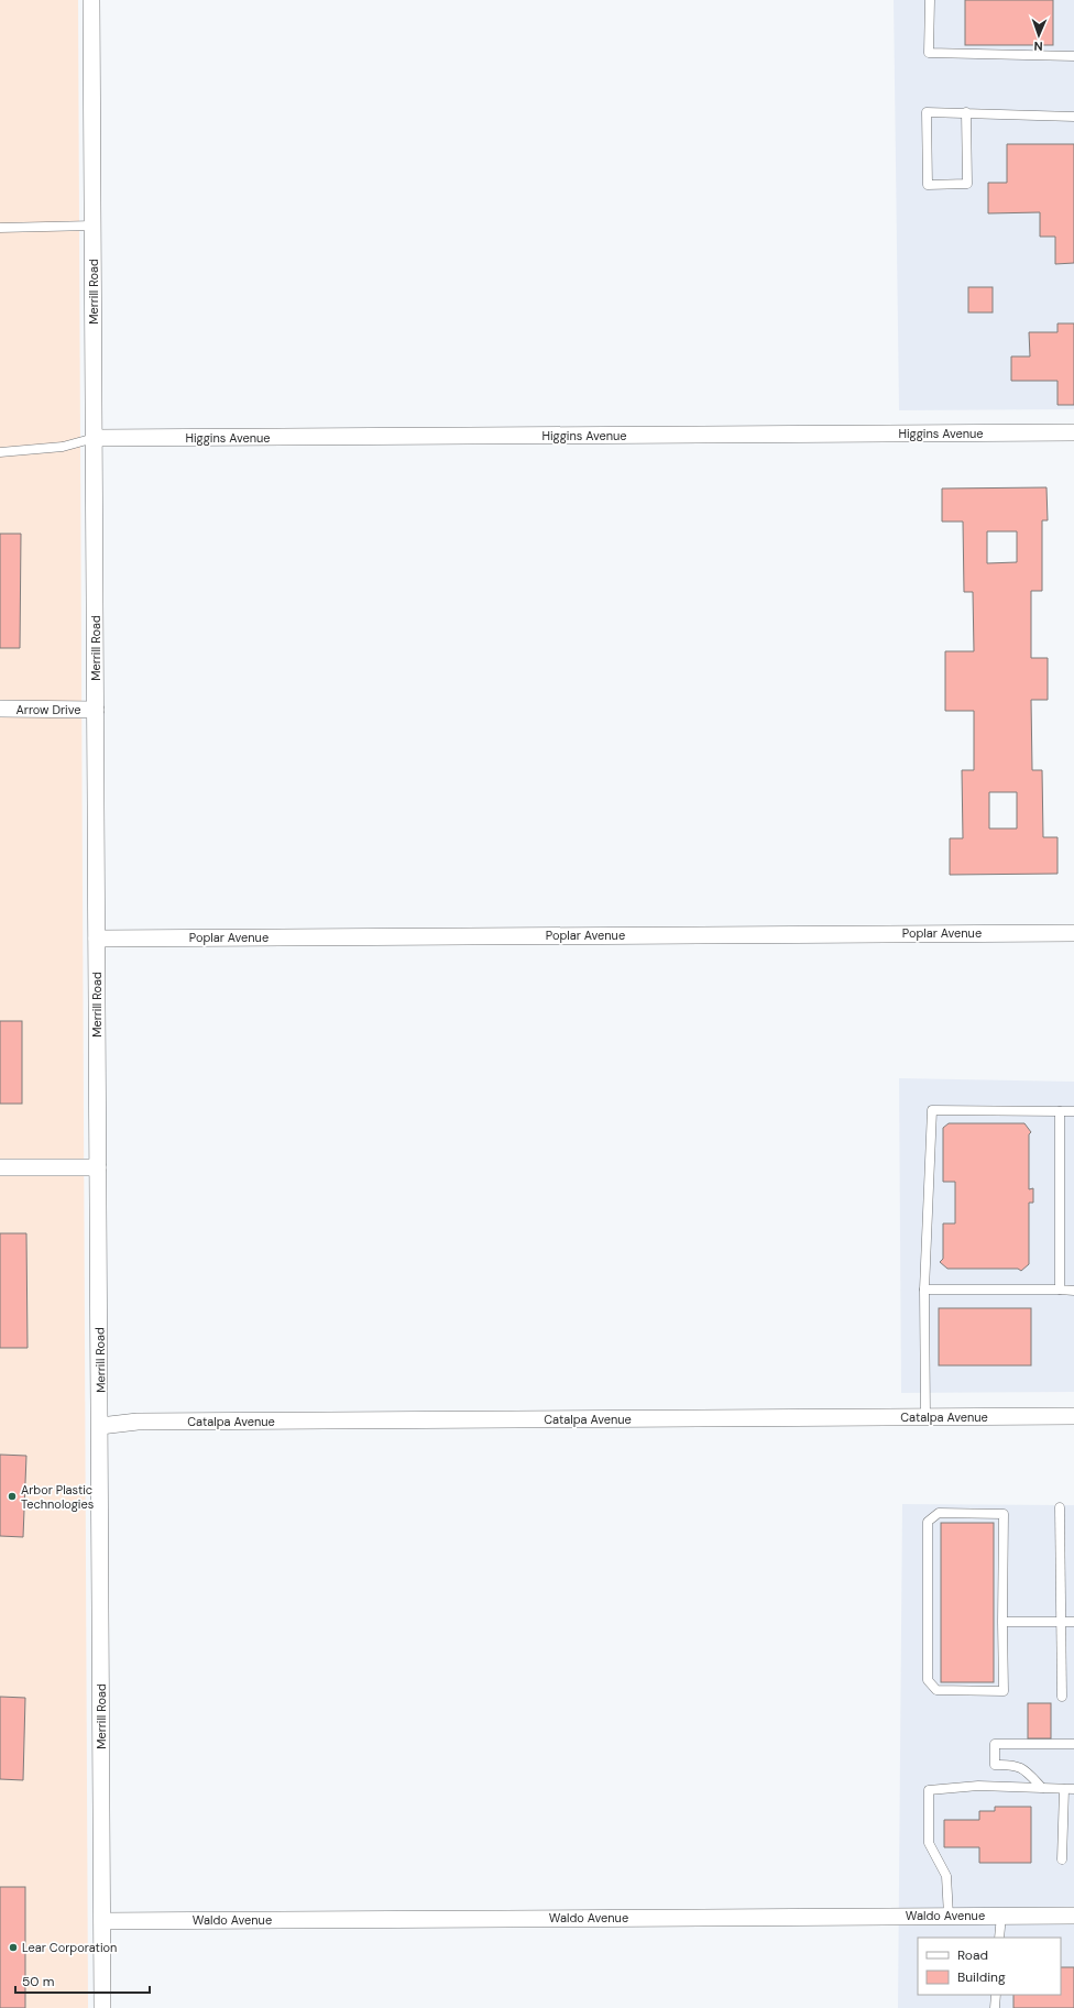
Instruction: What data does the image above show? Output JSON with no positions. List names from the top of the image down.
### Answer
{
  "streets": {
    "street": [
      "Merrill Road",
      "Higgins Avenue",
      "Arrow Drive",
      "Poplar Avenue",
      "Catalpa Avenue",
      "Waldo Avenue"
    ]
  },
  "crossings": [
    ["Merrill Road", "Higgins Avenue"],
    ["Merrill Road", "Arrow Drive"],
    ["Merrill Road", "Poplar Avenue"],
    ["Merrill Road", "Catalpa Avenue"],
    ["Merrill Road", "Waldo Avenue"]
  ],
  "places": ["Arbor Plastic Technologies", "Lear Corporation"],
  "legend": ["Road", "Building"],
  "scale_bar": "50 m",
  "north": "bottom"
}
